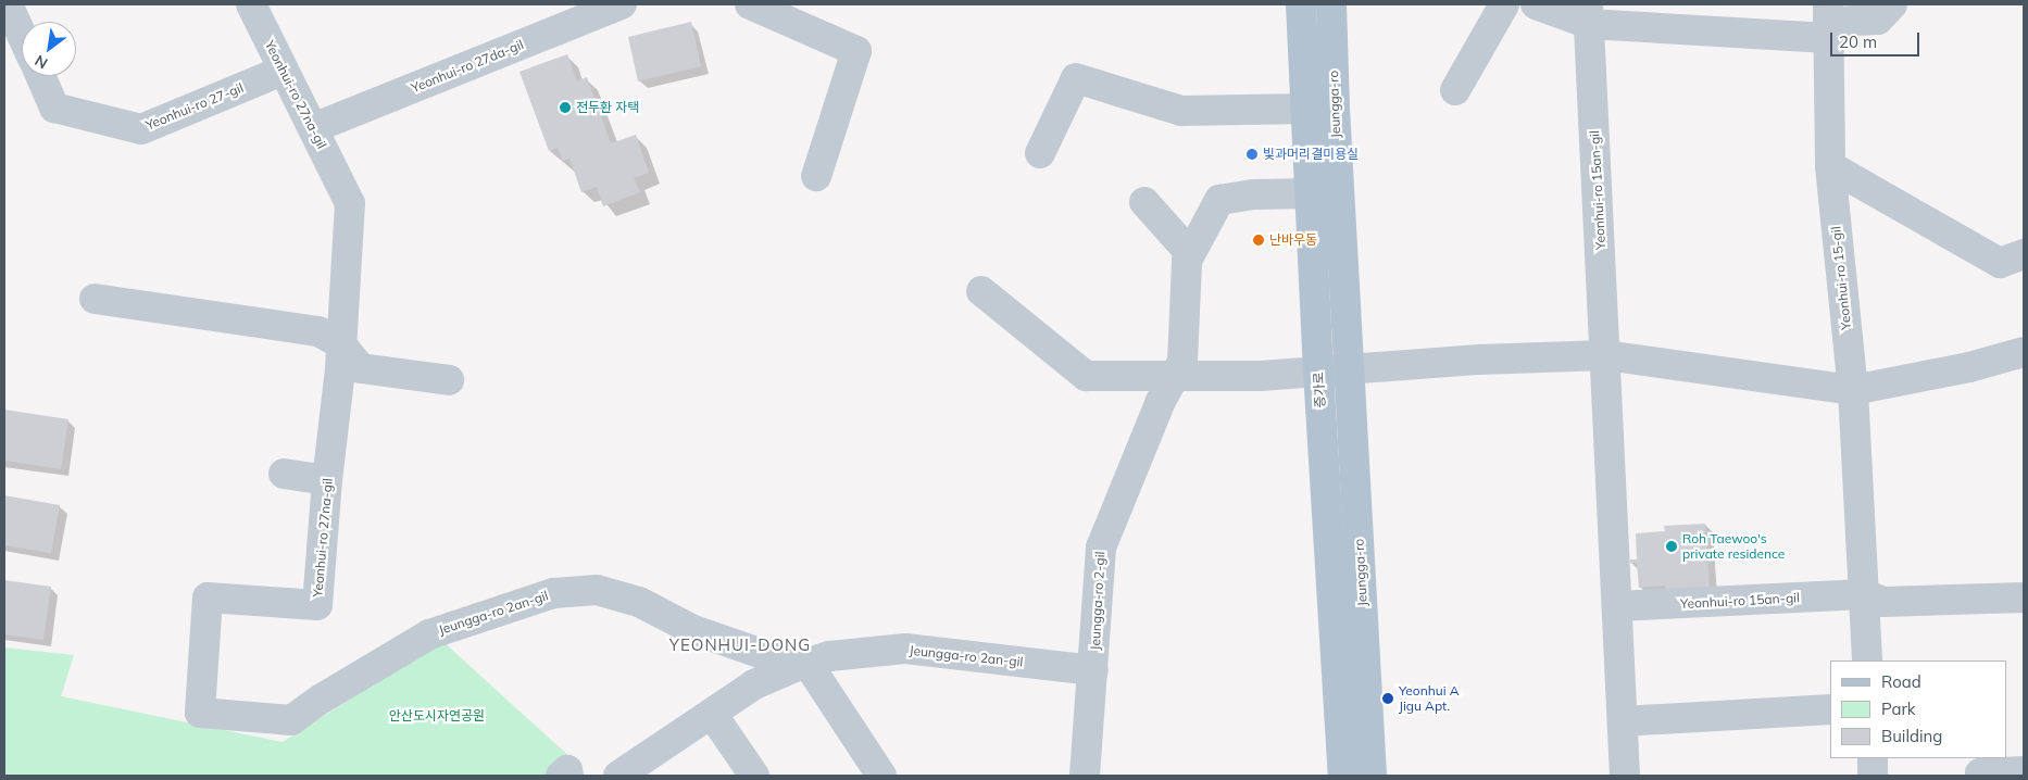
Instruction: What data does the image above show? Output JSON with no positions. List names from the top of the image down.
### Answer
{
  "streets": {
    "main road": ["Jeungga-ro", "증가로"],
    "street": [
      "Yeonhui-ro 27da-gil",
      "Yeonhui-ro 27na-gil",
      "Yeonhui-ro 27-gil",
      "Yeonhui-ro 15an-gil",
      "Yeonhui-ro 15-gil",
      "Jeungga-ro 2-gil",
      "Jeungga-ro 2an-gil"
    ]
  },
  "crossings": [
    ["Yeonhui-ro 27da-gil", "Yeonhui-ro 27na-gil"],
    ["Yeonhui-ro 27na-gil", "Yeonhui-ro 27-gil"],
    ["Yeonhui-ro 27na-gil", "Jeungga-ro 2an-gil"],
    ["Yeonhui-ro 15an-gil", "Yeonhui-ro 15-gil"],
    ["Jeungga-ro 2-gil", "Jeungga-ro 2an-gil"]
  ],
  "districts": ["YEONHUI-DONG"],
  "parks": ["안산도시자연공원"],
  "places": [
    "전두환 자택",
    "빛과머리결미용실",
    "난바우동",
    "Roh Taewoo's private residence",
    "Yeonhui A Jigu Apt."
  ],
  "legend": ["Road", "Park", "Building"],
  "scale_bar": "20 m",
  "north": "bottom left"
}
